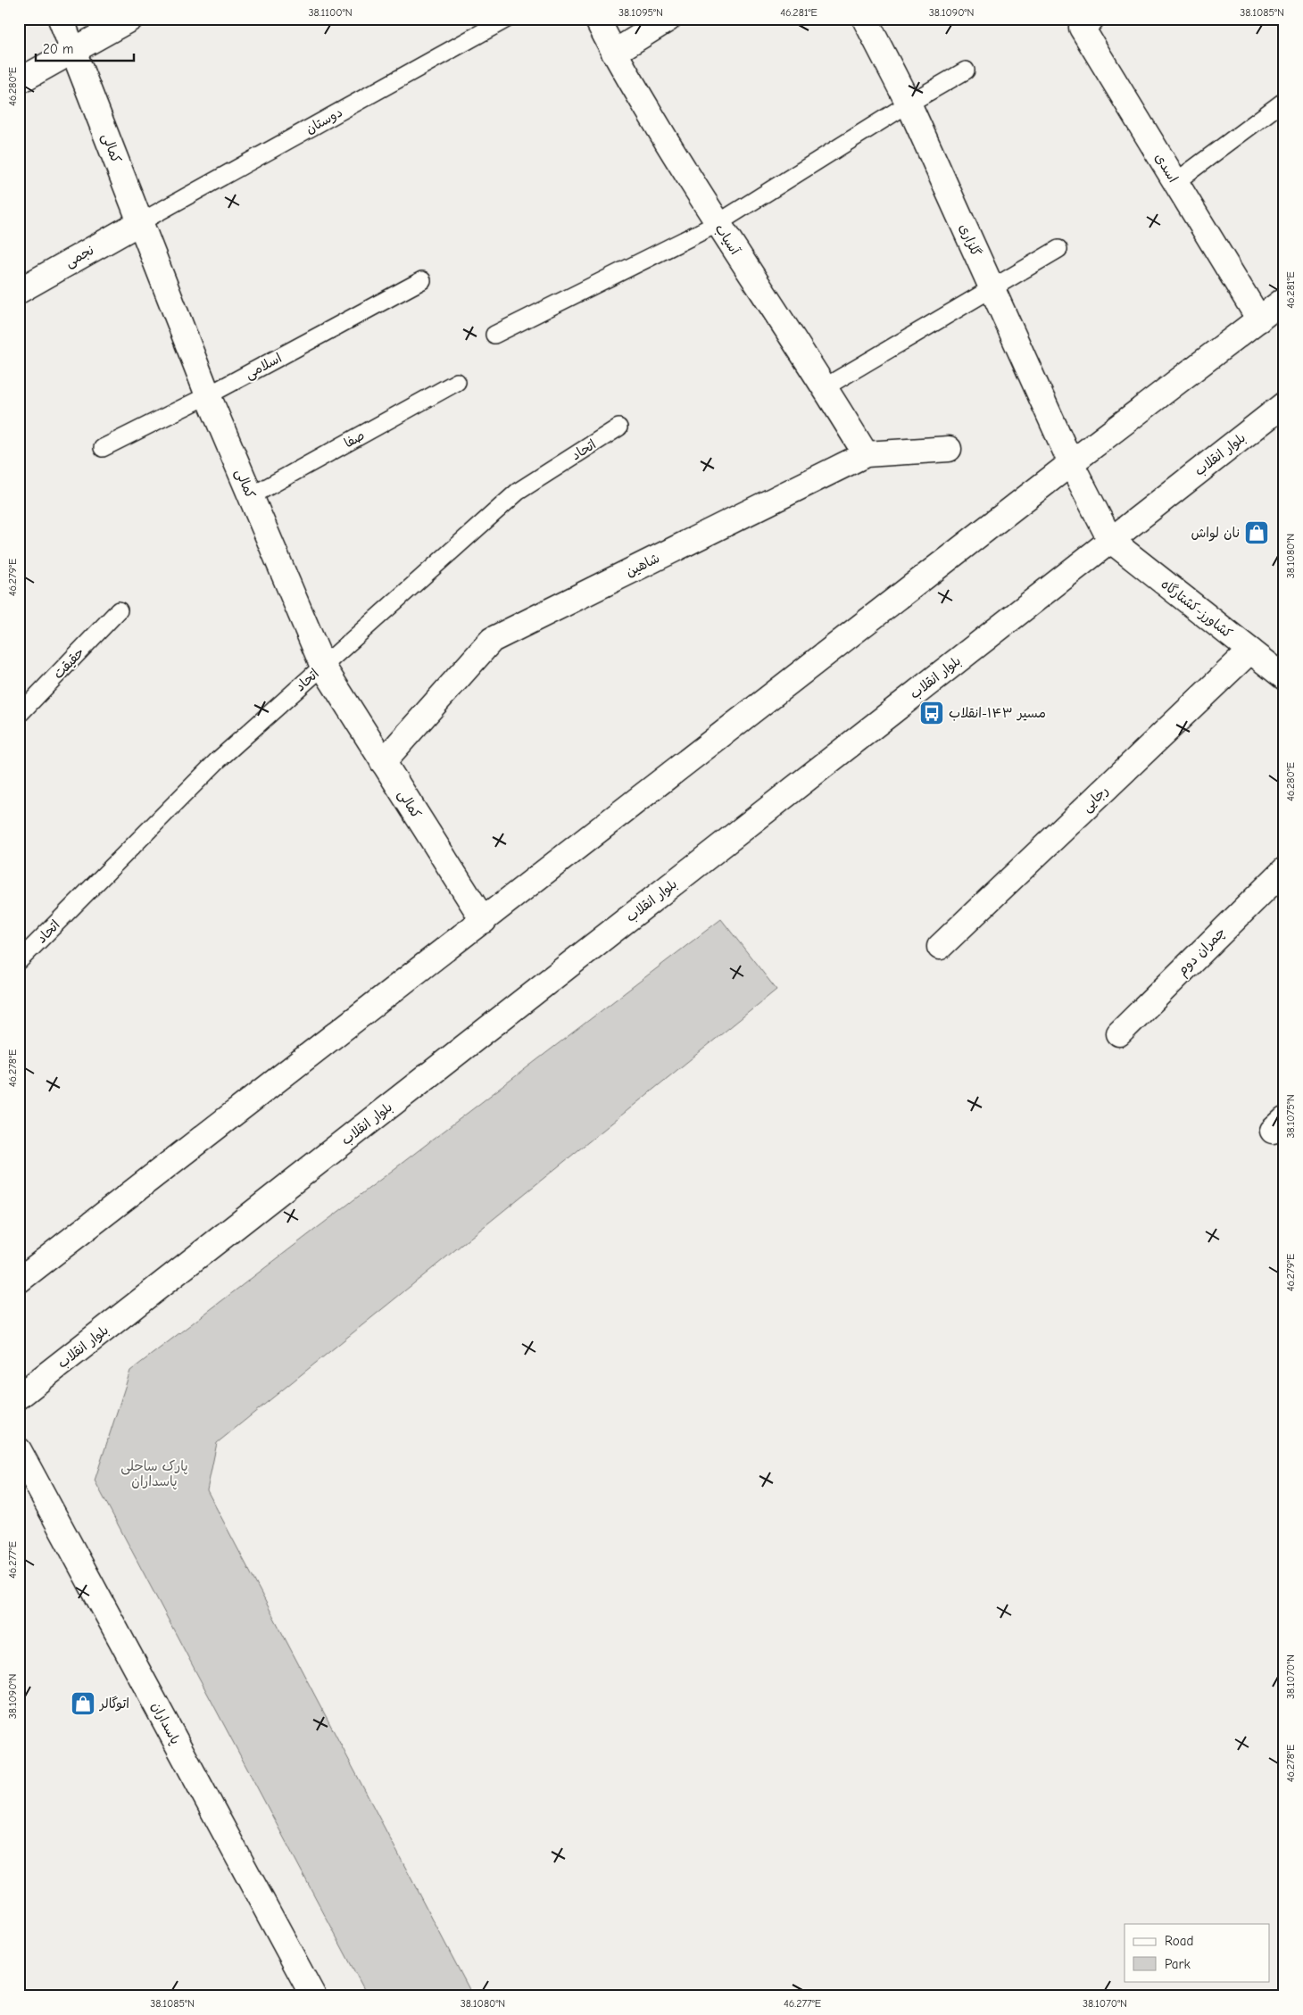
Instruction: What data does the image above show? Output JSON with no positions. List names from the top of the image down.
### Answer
{
  "streets": {
    "street": [
      "کمالی",
      "اسدی",
      "آسیاب",
      "گلزاری",
      "نجمی",
      "بلوار انقلاب",
      "شاهین",
      "کشاورز-کشتارگاه",
      "رجایی",
      "چمران دوم",
      "پاسداران"
    ],
    "lane": [
      "دوستان",
      "اسلامی",
      "صفا",
      "اتحاد",
      "حقیقت"
    ]
  },
  "crossings": [
    ["دوستان", "کمالی"],
    ["دوستان", "نجمی"],
    ["کمالی", "نجمی"],
    ["کمالی", "اسلامی"],
    ["کمالی", "صفا"],
    ["کمالی", "اتحاد"],
    ["کمالی", "شاهین"],
    ["آسیاب", "شاهین"],
    ["گلزاری", "بلوار انقلاب"],
    ["گلزاری", "کشاورز-کشتارگاه"],
    ["بلوار انقلاب", "کشاورز-کشتارگاه"],
    ["کشاورز-کشتارگاه", "رجایی"]
  ],
  "parks": ["پارک ساحلی پاسداران"],
  "places": {
    "shop": ["نان لواش", "اتوگالر"],
    "bus stop": ["مسیر ۱۴۳-انقلاب"]
  },
  "legend": ["Road", "Park"],
  "scale_bar": "20 m",
  "coordinates": [
    "38.1100°N",
    "38.1095°N",
    "46.281°E",
    "38.1090°N",
    "38.1085°N",
    "46.280°E",
    "38.1080°N",
    "46.279°E",
    "46.278°E",
    "38.1075°N",
    "46.277°E",
    "38.1070°N"
  ]
}
